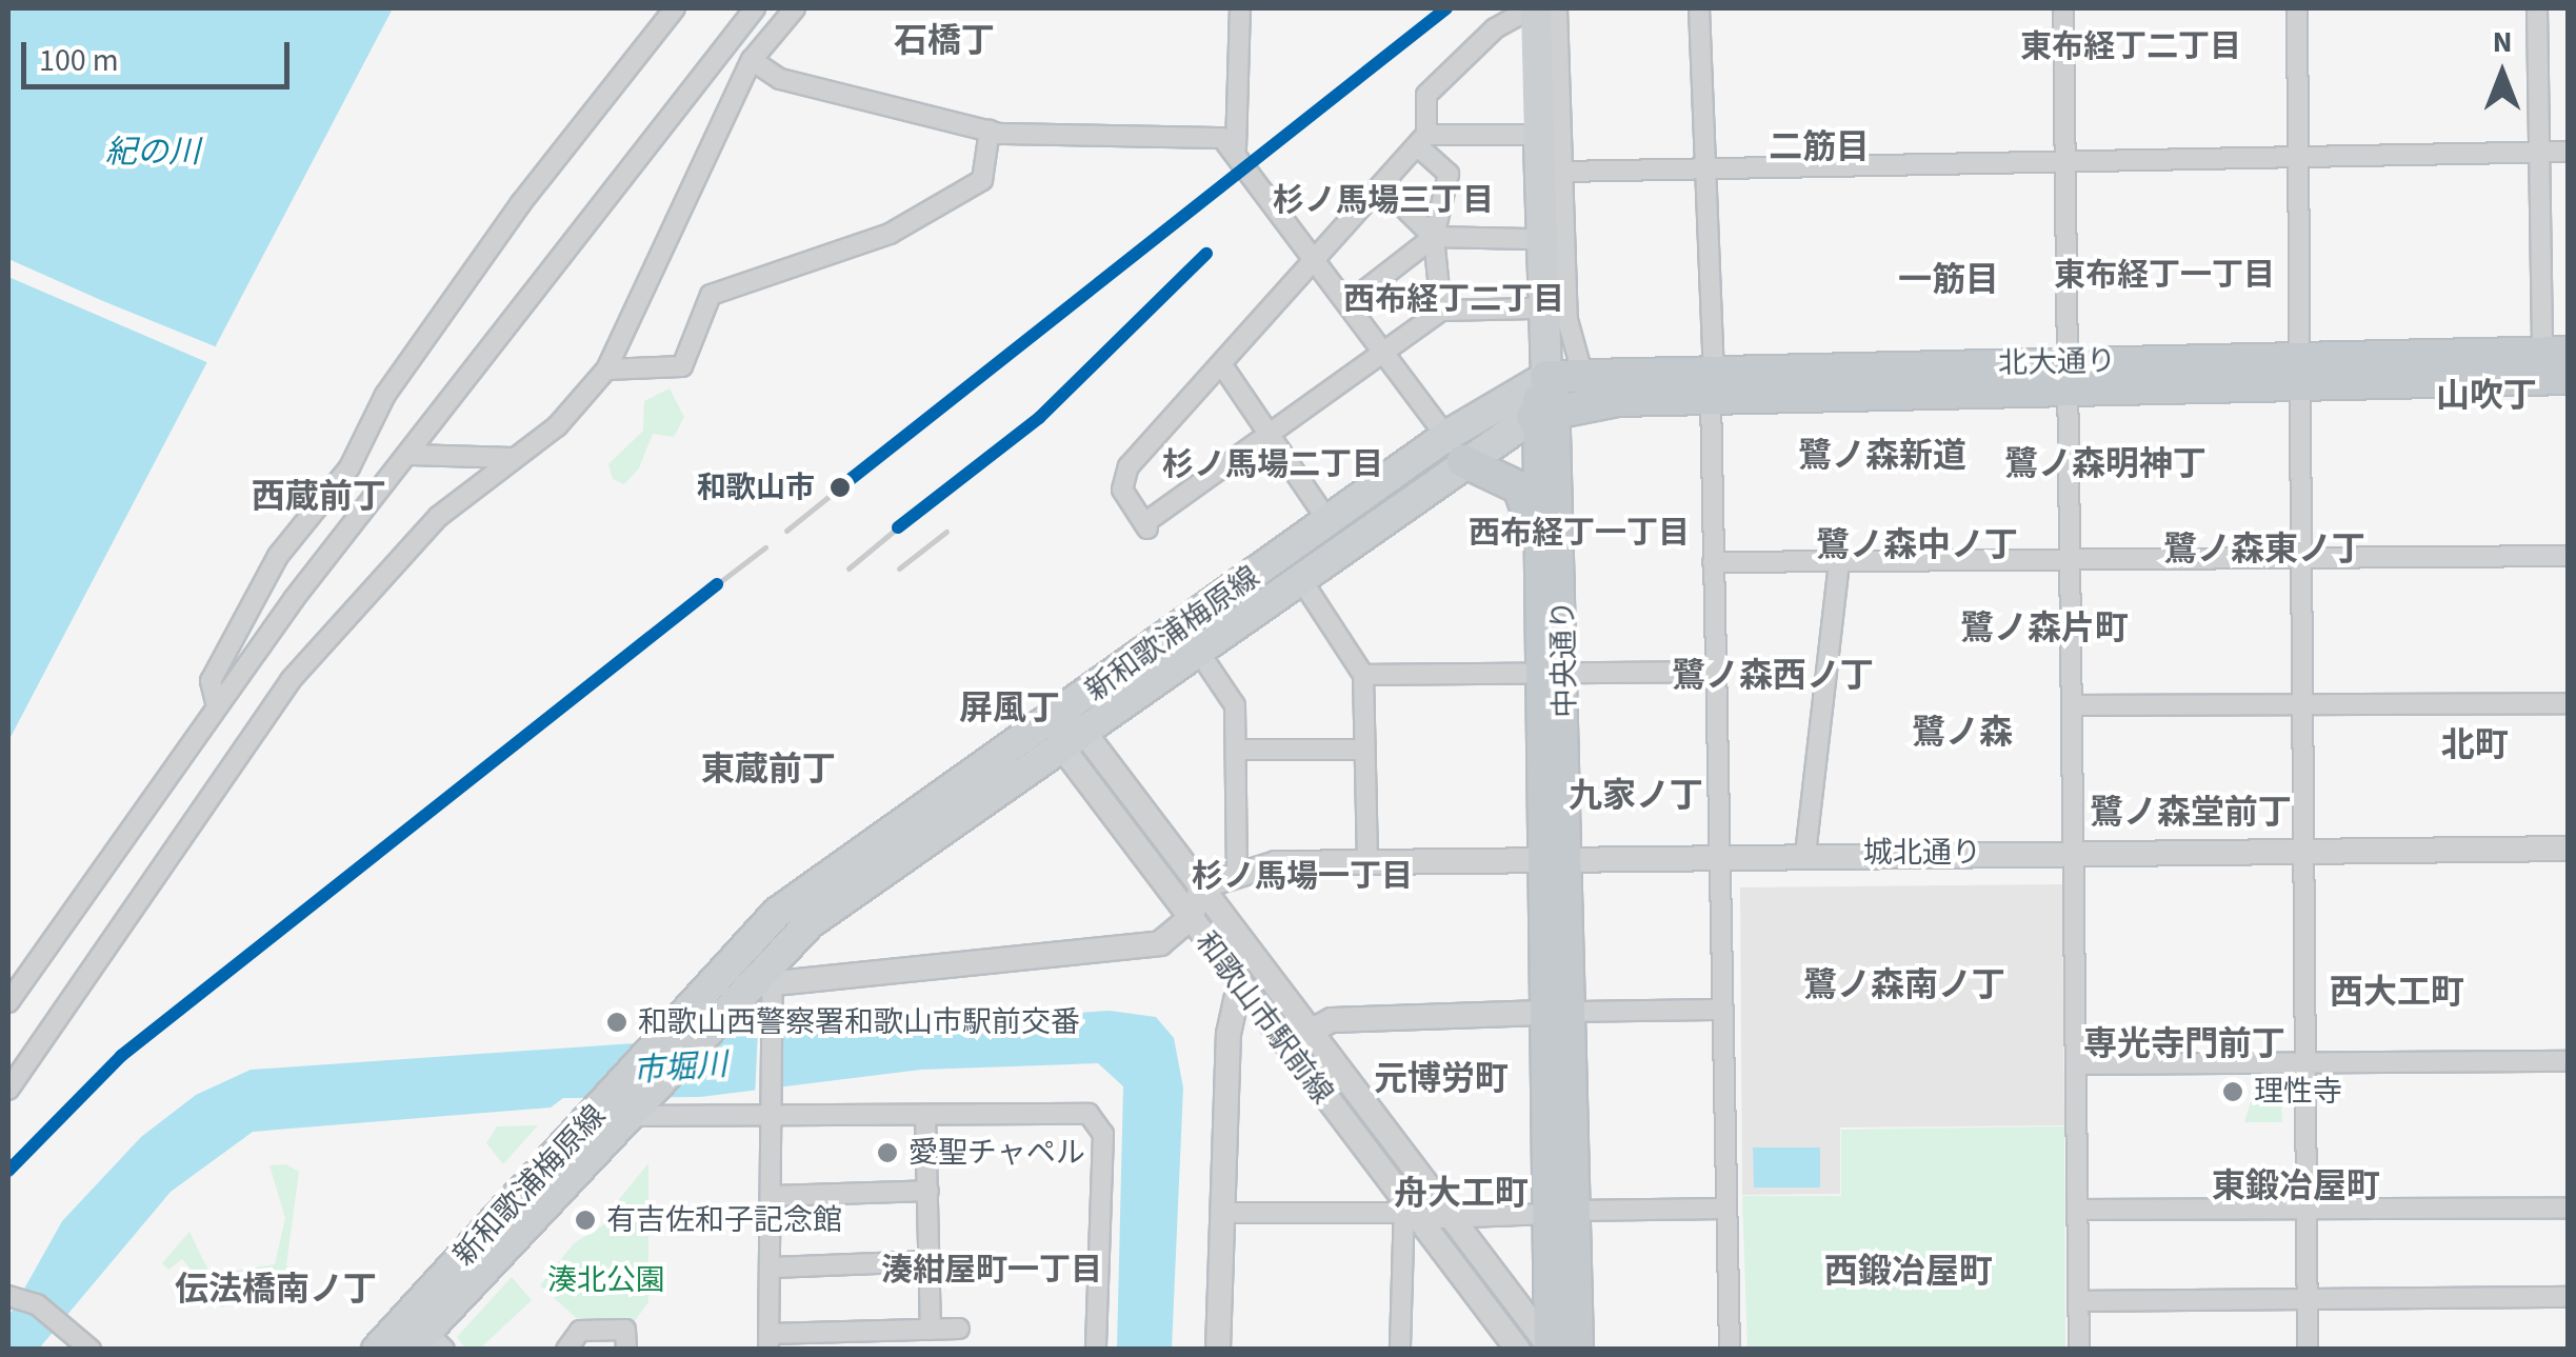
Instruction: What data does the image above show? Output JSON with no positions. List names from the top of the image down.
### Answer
{
  "streets": {
    "highway": ["北大通り", "中央通り"],
    "main road": ["新和歌浦梅原線"],
    "street": ["城北通り", "和歌山市駅前線"]
  },
  "crossings": [
    ["北大通り", "新和歌浦梅原線"],
    ["北大通り", "中央通り"],
    ["新和歌浦梅原線", "中央通り"],
    ["新和歌浦梅原線", "和歌山市駅前線"],
    ["中央通り", "城北通り"],
    ["中央通り", "和歌山市駅前線"],
    ["城北通り", "和歌山市駅前線"]
  ],
  "districts": [
    "石橋丁",
    "東布経丁二丁目",
    "二筋目",
    "杉ノ馬場三丁目",
    "東布経丁一丁目",
    "一筋目",
    "西布経丁二丁目",
    "山吹丁",
    "鷺ノ森新道",
    "鷺ノ森明神丁",
    "杉ノ馬場二丁目",
    "西蔵前丁",
    "西布経丁一丁目",
    "鷺ノ森中ノ丁",
    "鷺ノ森東ノ丁",
    "鷺ノ森片町",
    "鷺ノ森西ノ丁",
    "屏風丁",
    "鷺ノ森",
    "北町",
    "東蔵前丁",
    "九家ノ丁",
    "鷺ノ森堂前丁",
    "杉ノ馬場一丁目",
    "鷺ノ森南ノ丁",
    "西大工町",
    "専光寺門前丁",
    "元博労町",
    "東鍛冶屋町",
    "舟大工町",
    "湊紺屋町一丁目",
    "西鍛冶屋町",
    "伝法橋南ノ丁"
  ],
  "water": ["紀の川", "市堀川"],
  "parks": ["湊北公園"],
  "places": [
    "和歌山市",
    "和歌山西警察署和歌山市駅前交番",
    "理性寺",
    "愛聖チャペル",
    "有吉佐和子記念館"
  ],
  "scale_bar": "100 m",
  "north": "top"
}
